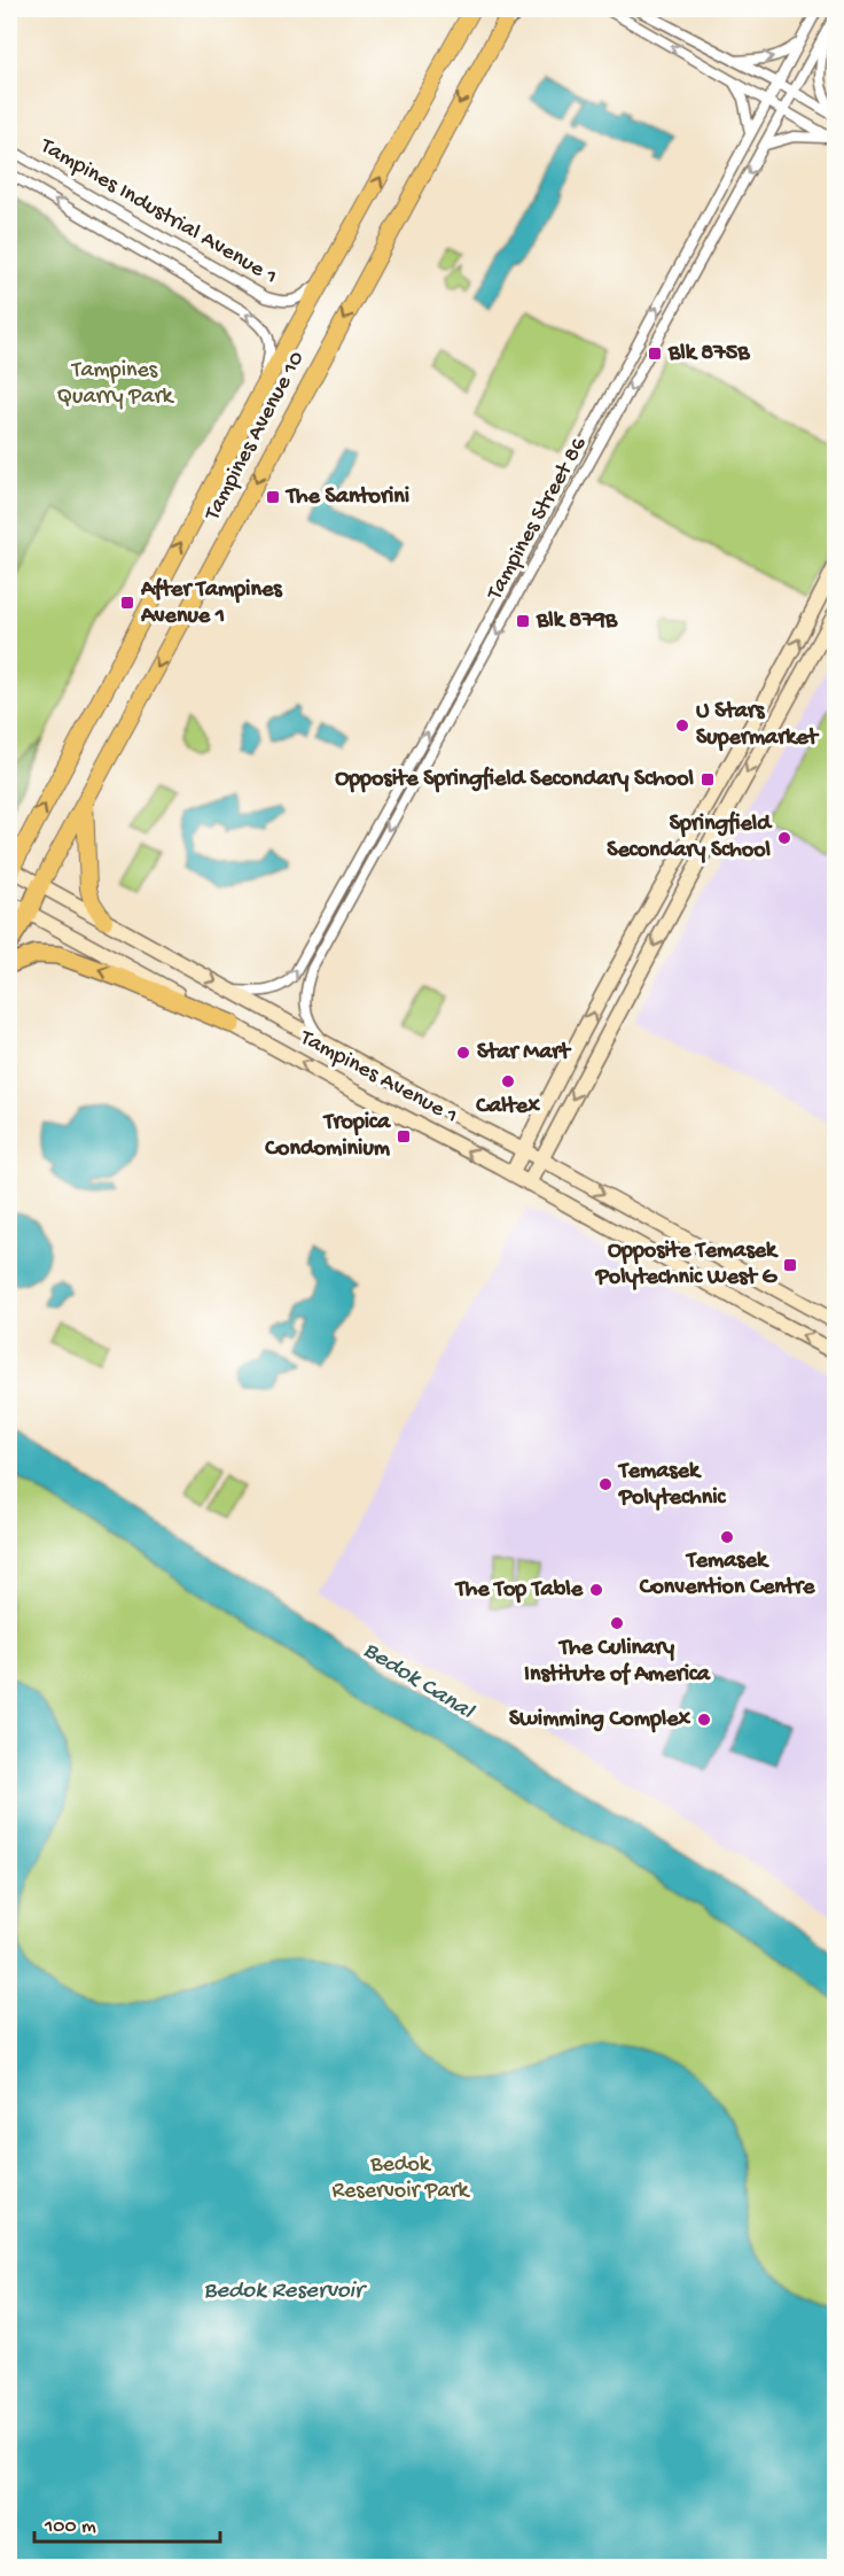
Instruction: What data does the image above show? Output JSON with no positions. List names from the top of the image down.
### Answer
{
  "streets": {
    "main road": ["Tampines Avenue 10", "Tampines Avenue 1"],
    "street": ["Tampines Industrial Avenue 1", "Tampines Street 86"]
  },
  "crossings": [
    ["Tampines Industrial Avenue 1", "Tampines Avenue 10"],
    ["Tampines Avenue 10", "Tampines Avenue 1"],
    ["Tampines Street 86", "Tampines Avenue 1"]
  ],
  "one_way": ["Tampines Industrial Avenue 1"],
  "water": ["Bedok Canal", "Bedok Reservoir"],
  "parks": ["Tampines Quarry Park", "Bedok Reservoir Park"],
  "places": {
    "transit": [
      "Blk 875B",
      "The Santorini",
      "After Tampines Avenue 1",
      "Blk 879B",
      "Opposite Springfield Secondary School",
      "Tropica Condominium",
      "Opposite Temasek Polytechnic West G"
    ],
    "other": [
      "U Stars Supermarket",
      "Springfield Secondary School",
      "Star Mart",
      "Caltex",
      "Temasek Polytechnic",
      "Temasek Convention Centre",
      "The Top Table",
      "The Culinary Institute of America",
      "Swimming Complex"
    ]
  },
  "scale_bar": "100 m"
}
